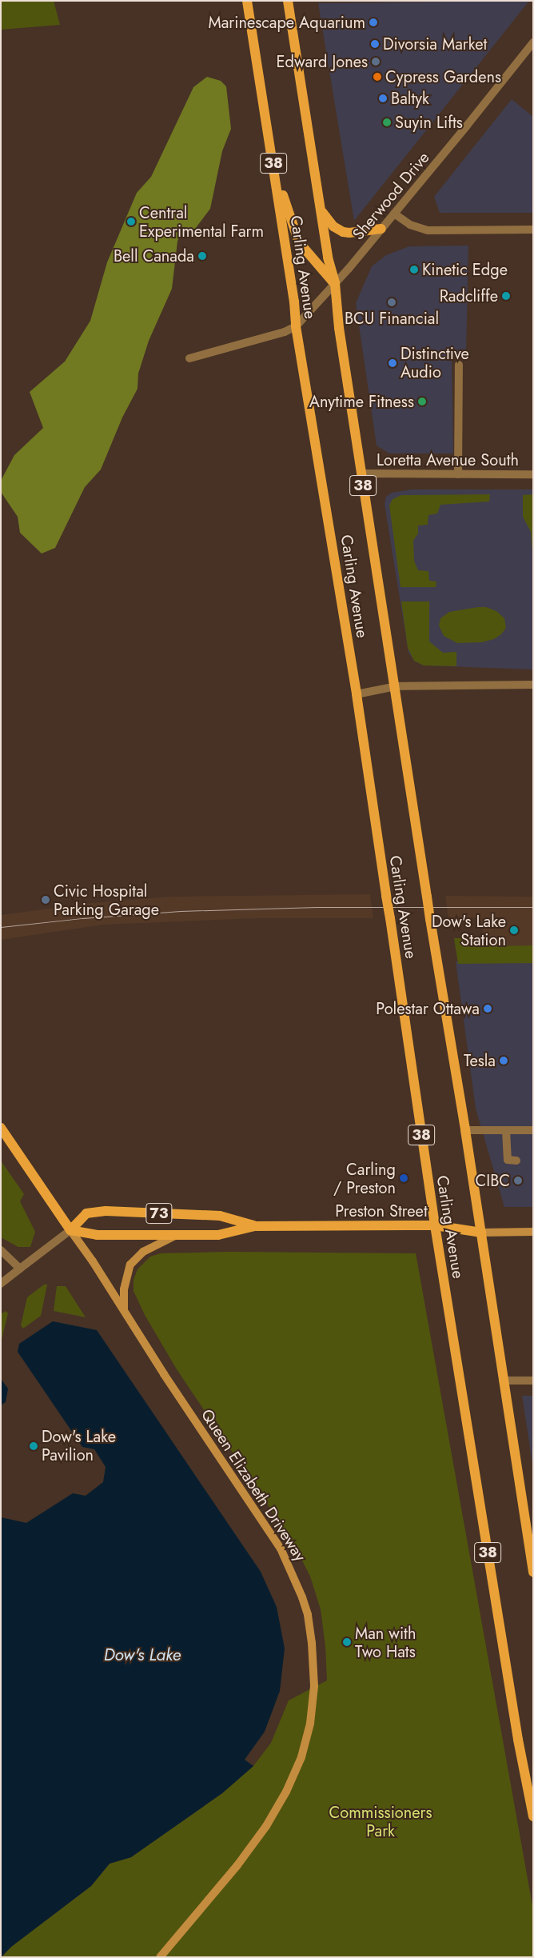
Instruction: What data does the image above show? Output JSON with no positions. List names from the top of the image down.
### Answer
{
  "streets": {
    "main road": [
      "38",
      "Carling Avenue",
      "Preston Street",
      "73",
      "Queen Elizabeth Driveway"
    ],
    "street": ["Sherwood Drive", "Loretta Avenue South"]
  },
  "crossings": [
    ["Sherwood Drive", "Carling Avenue"],
    ["Carling Avenue", "Loretta Avenue South"],
    ["Carling Avenue", "Preston Street"],
    ["Preston Street", "Queen Elizabeth Driveway"]
  ],
  "water": ["Dow's Lake"],
  "parks": ["Commissioners Park"],
  "places": [
    "Marinescape Aquarium",
    "Divorsia Market",
    "Edward Jones",
    "Cypress Gardens",
    "Baltyk",
    "Suyin Lifts",
    "Central Experimental Farm",
    "Bell Canada",
    "Kinetic Edge",
    "Radcliffe",
    "BCU Financial",
    "Distinctive Audio",
    "Anytime Fitness",
    "Civic Hospital Parking Garage",
    "Dow's Lake Station",
    "Polestar Ottawa",
    "Tesla",
    "Carling / Preston",
    "CIBC",
    "Dow's Lake Pavilion",
    "Man with Two Hats"
  ]
}
